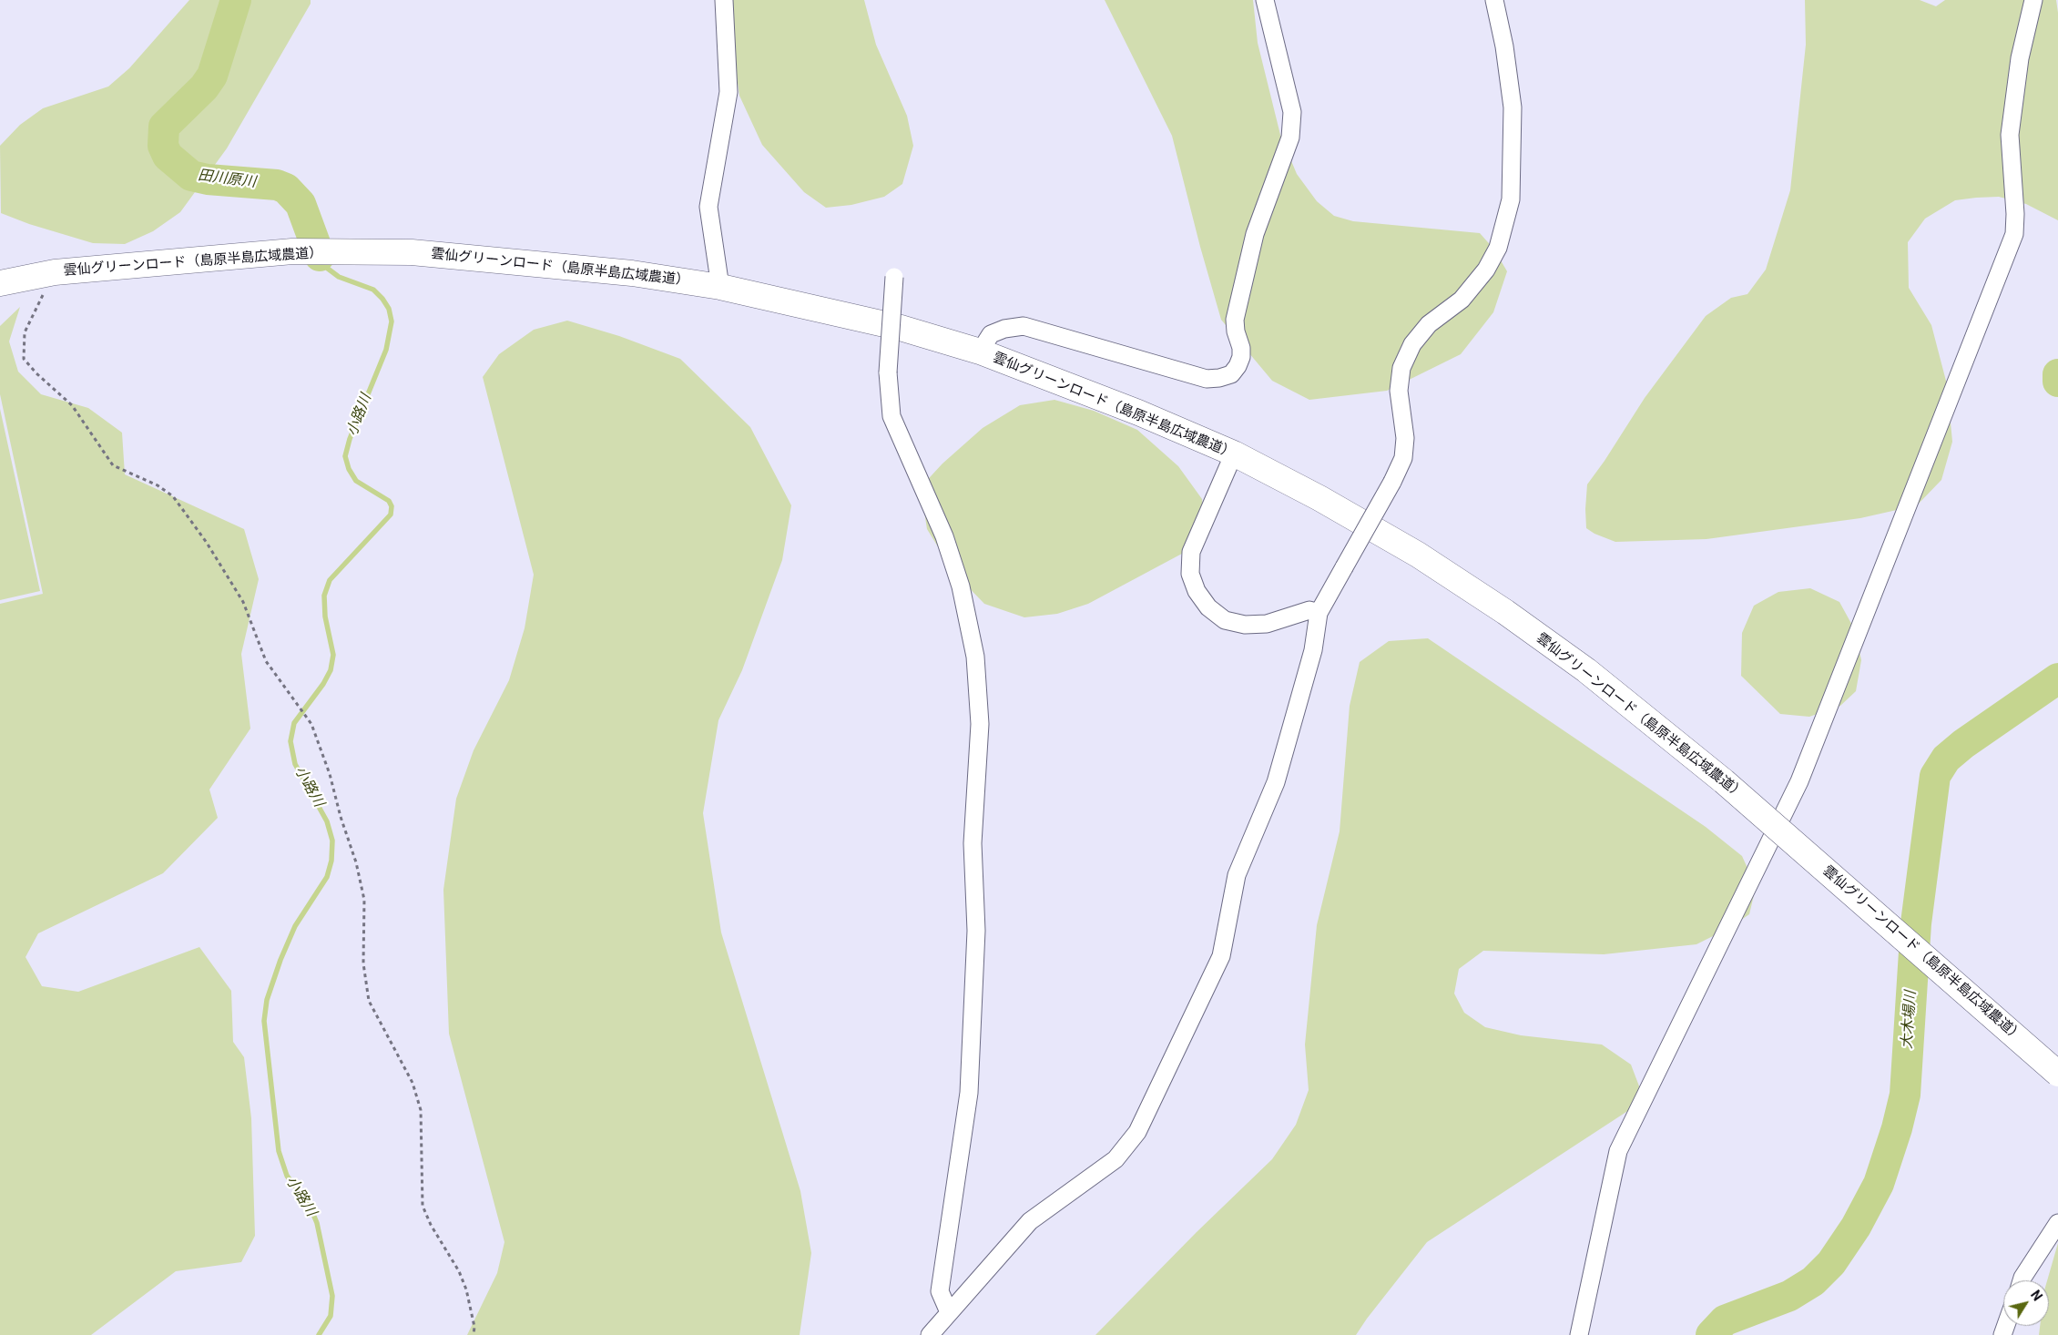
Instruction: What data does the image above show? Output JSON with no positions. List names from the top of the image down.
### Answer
{
  "streets": {
    "street": ["雲仙グリーンロード（島原半島広域農道）"]
  },
  "water": ["田川原川", "小路川", "大木場川"],
  "north": "top right"
}
